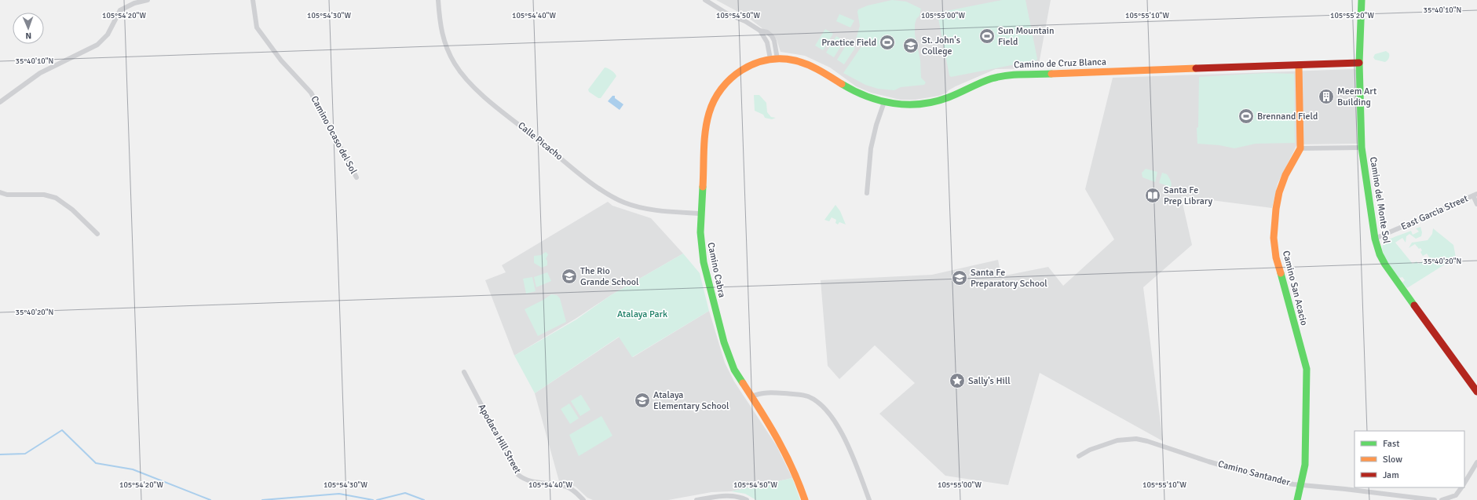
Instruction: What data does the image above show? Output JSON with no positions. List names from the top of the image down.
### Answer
{
  "streets": {
    "street": [
      "Camino de Cruz Blanca",
      "Camino Ocaso del Sol",
      "Calle Picacho",
      "Camino del Monte Sol",
      "East Garcia Street",
      "Camino Cabra",
      "Camino San Acacio",
      "Apodaca Hill Street",
      "Camino Santander"
    ]
  },
  "crossings": [
    ["Camino de Cruz Blanca", "Camino del Monte Sol"],
    ["Camino de Cruz Blanca", "Camino Cabra"],
    ["Calle Picacho", "Camino Cabra"],
    ["Camino del Monte Sol", "East Garcia Street"],
    ["Camino San Acacio", "Camino Santander"]
  ],
  "parks": ["Atalaya Park"],
  "places": {
    "sports": ["Sun Mountain Field", "Practice Field", "Brennand Field"],
    "school or university": [
      "St. John's College",
      "The Rio Grande School",
      "Santa Fe Preparatory School",
      "Atalaya Elementary School"
    ],
    "building": ["Meem Art Building"],
    "library": ["Santa Fe Prep Library"],
    "place": ["Sally's Hill"]
  },
  "legend": ["Fast", "Slow", "Jam"],
  "north": "bottom",
  "coordinates": [
    "35°40'10\"N",
    "105°54'20\"W",
    "105°54'30\"W",
    "105°54'40\"W",
    "105°54'50\"W",
    "105°55'00\"W",
    "105°55'10\"W",
    "105°55'20\"W",
    "35°40'20\"N"
  ]
}
